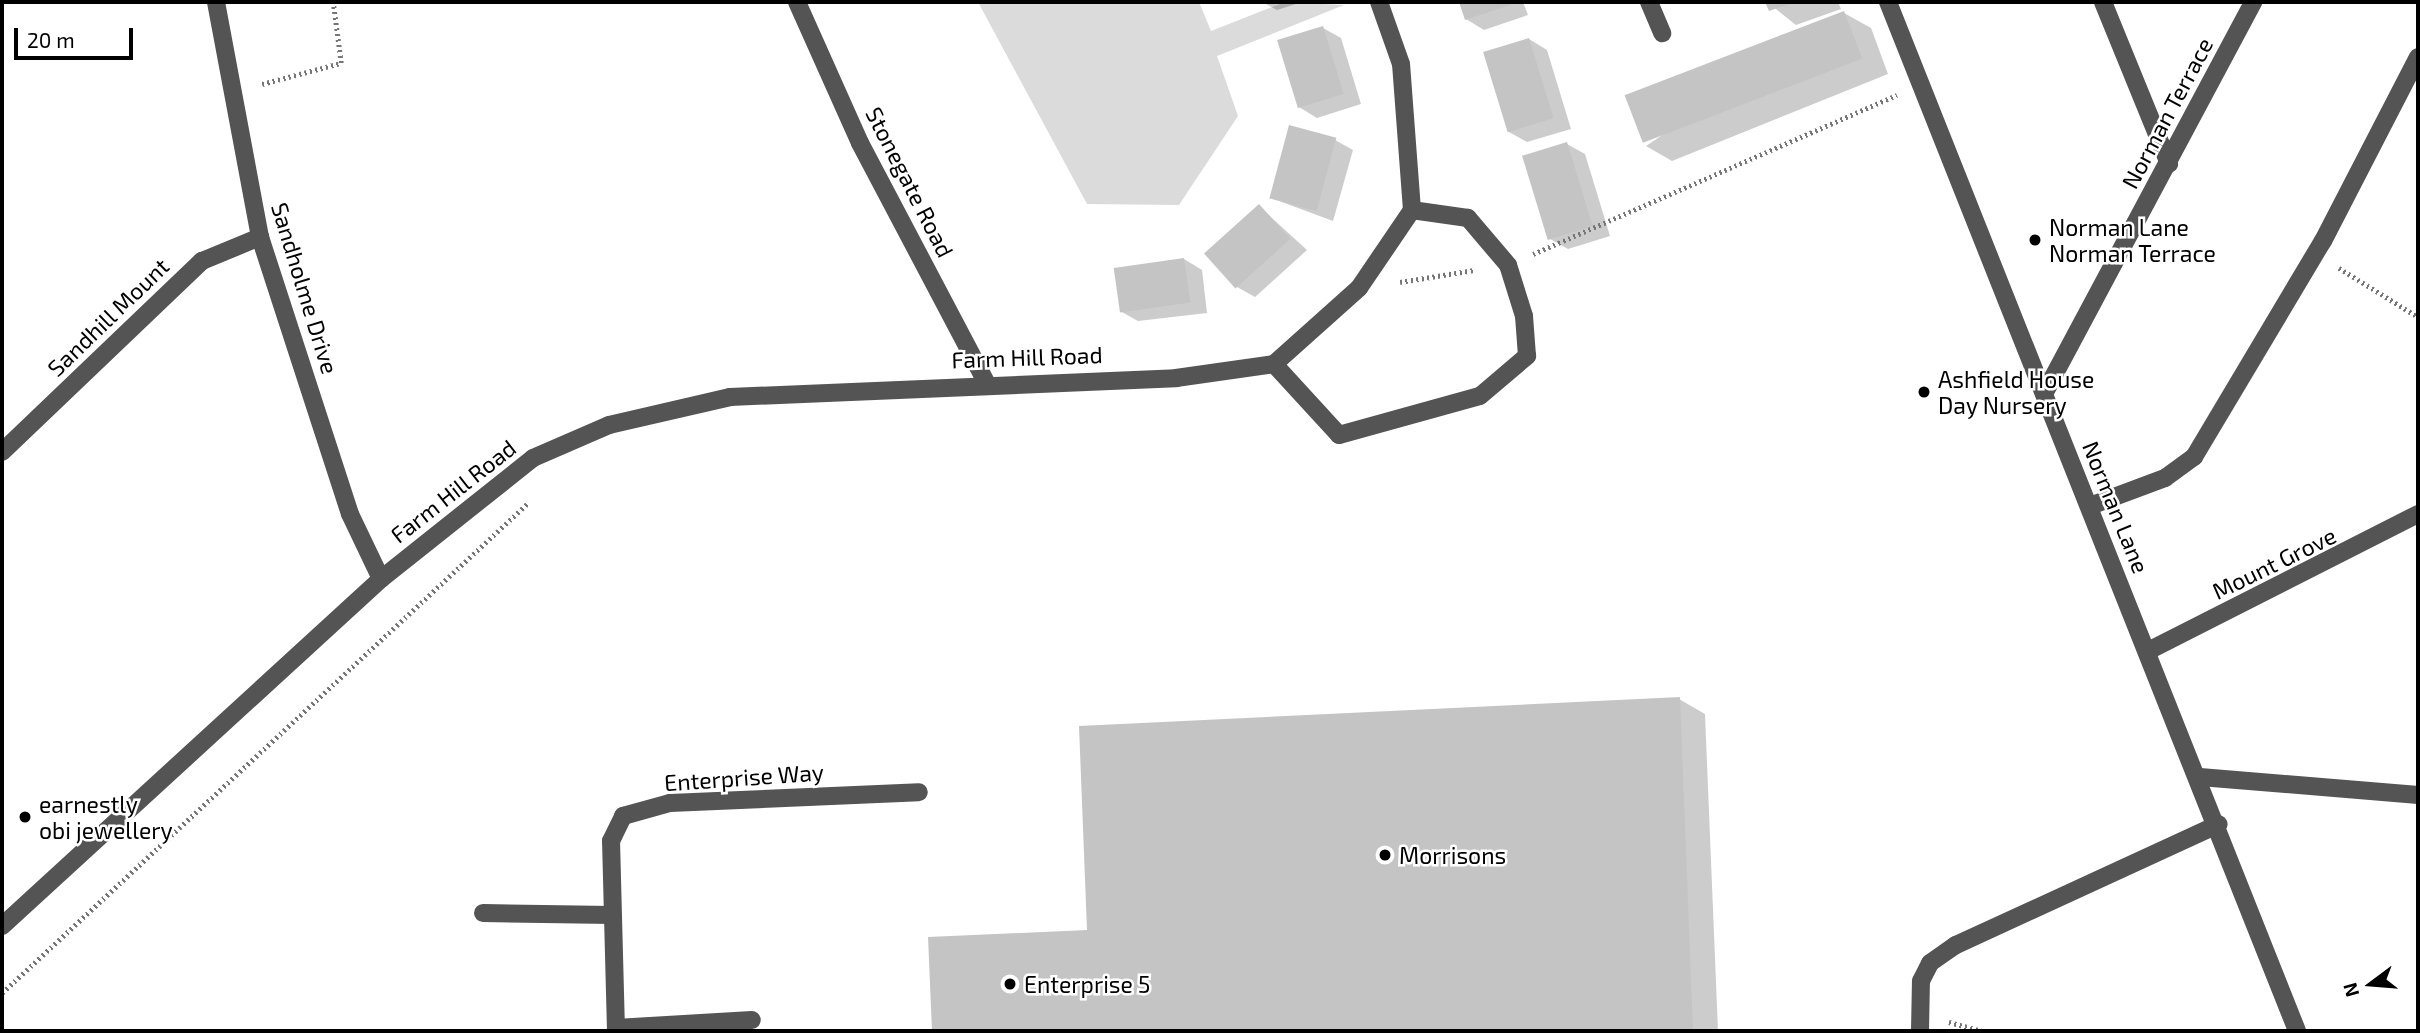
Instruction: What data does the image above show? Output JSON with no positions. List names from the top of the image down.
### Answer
{
  "streets": {
    "street": [
      "Norman Terrace",
      "Stonegate Road",
      "Sandholme Drive",
      "Sandhill Mount",
      "Farm Hill Road",
      "Norman Lane",
      "Mount Grove",
      "Enterprise Way"
    ]
  },
  "crossings": [
    ["Norman Terrace", "Norman Lane"],
    ["Stonegate Road", "Farm Hill Road"],
    ["Sandholme Drive", "Sandhill Mount"],
    ["Sandholme Drive", "Farm Hill Road"],
    ["Norman Lane", "Mount Grove"]
  ],
  "places": [
    "Norman Lane Norman Terrace",
    "Ashfield House Day Nursery",
    "earnestly obi jewellery",
    "Morrisons",
    "Enterprise 5"
  ],
  "scale_bar": "20 m",
  "north": "left"
}
